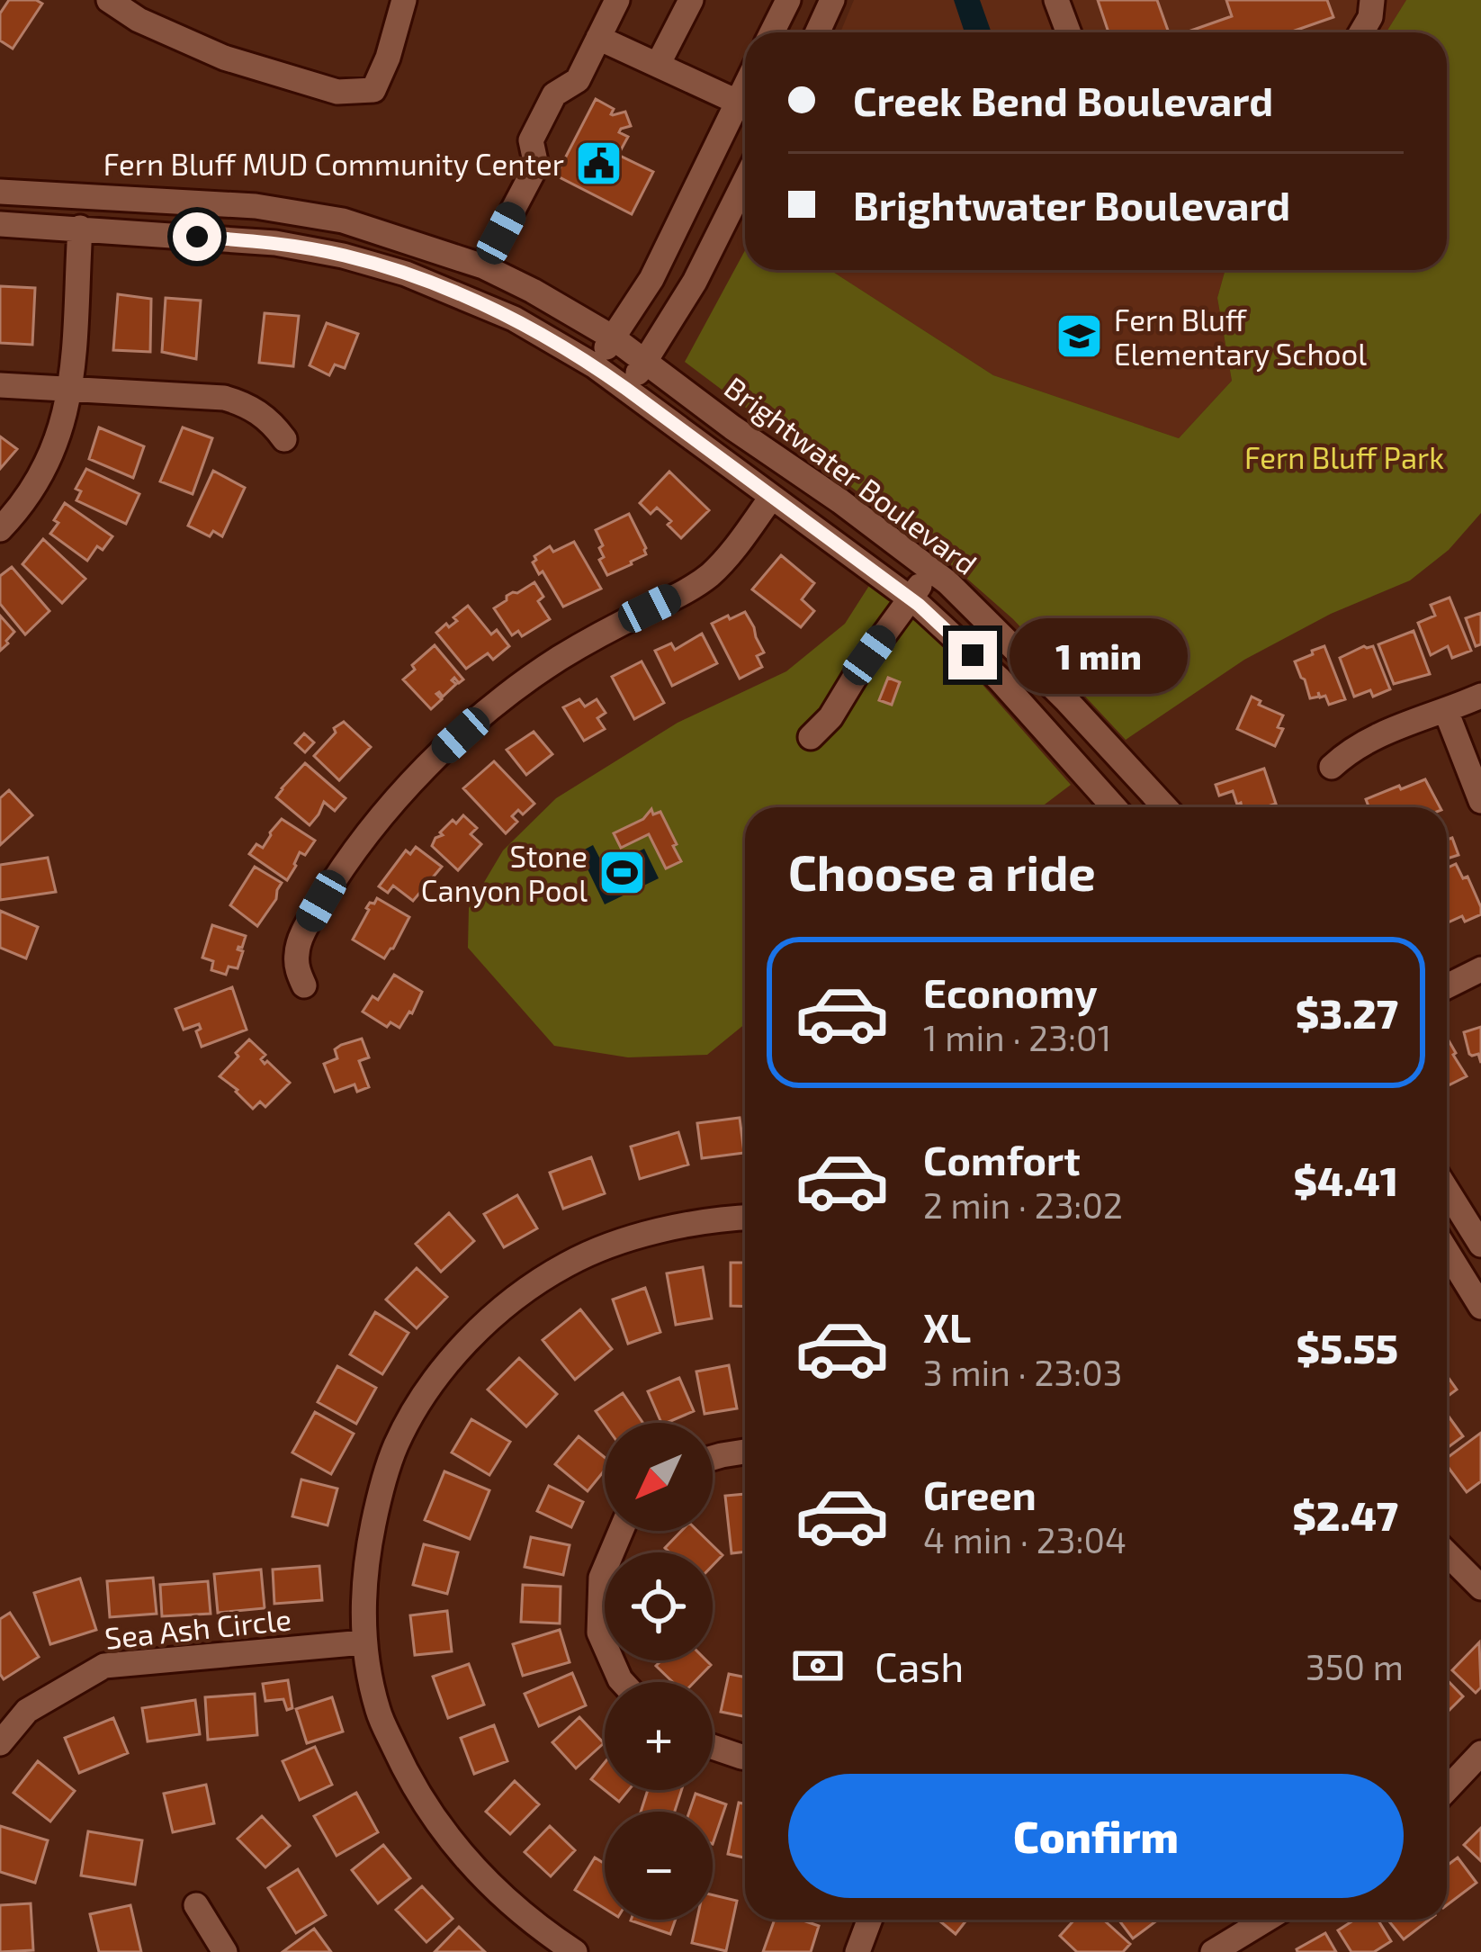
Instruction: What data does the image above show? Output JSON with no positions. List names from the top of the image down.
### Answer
{
  "streets": {
    "street": ["Brightwater Boulevard", "Sea Ash Circle"]
  },
  "parks": ["Fern Bluff Park"],
  "places": {
    "public building": ["Fern Bluff MUD Community Center"],
    "school or university": ["Fern Bluff Elementary School"],
    "sports": ["Stone Canyon Pool"]
  },
  "north": "bottom left",
  "page": {
    "banner": ["Creek Bend Boulevard", "Brightwater Boulevard"],
    "bubble": "1 min",
    "heading": "Choose a ride",
    "list": [
      {
        "name": "Economy",
        "note": "1 min · 23:01",
        "value": "$3.27"
      },
      {
        "name": "Comfort",
        "note": "2 min · 23:02",
        "value": "$4.41"
      },
      {
        "name": "XL",
        "note": "3 min · 23:03",
        "value": "$5.55"
      },
      {
        "name": "Green",
        "note": "4 min · 23:04",
        "value": "$2.47"
      }
    ],
    "map_buttons": ["+", "−"],
    "pay": ["Cash", "350 m"],
    "buttons": "Confirm"
  }
}
